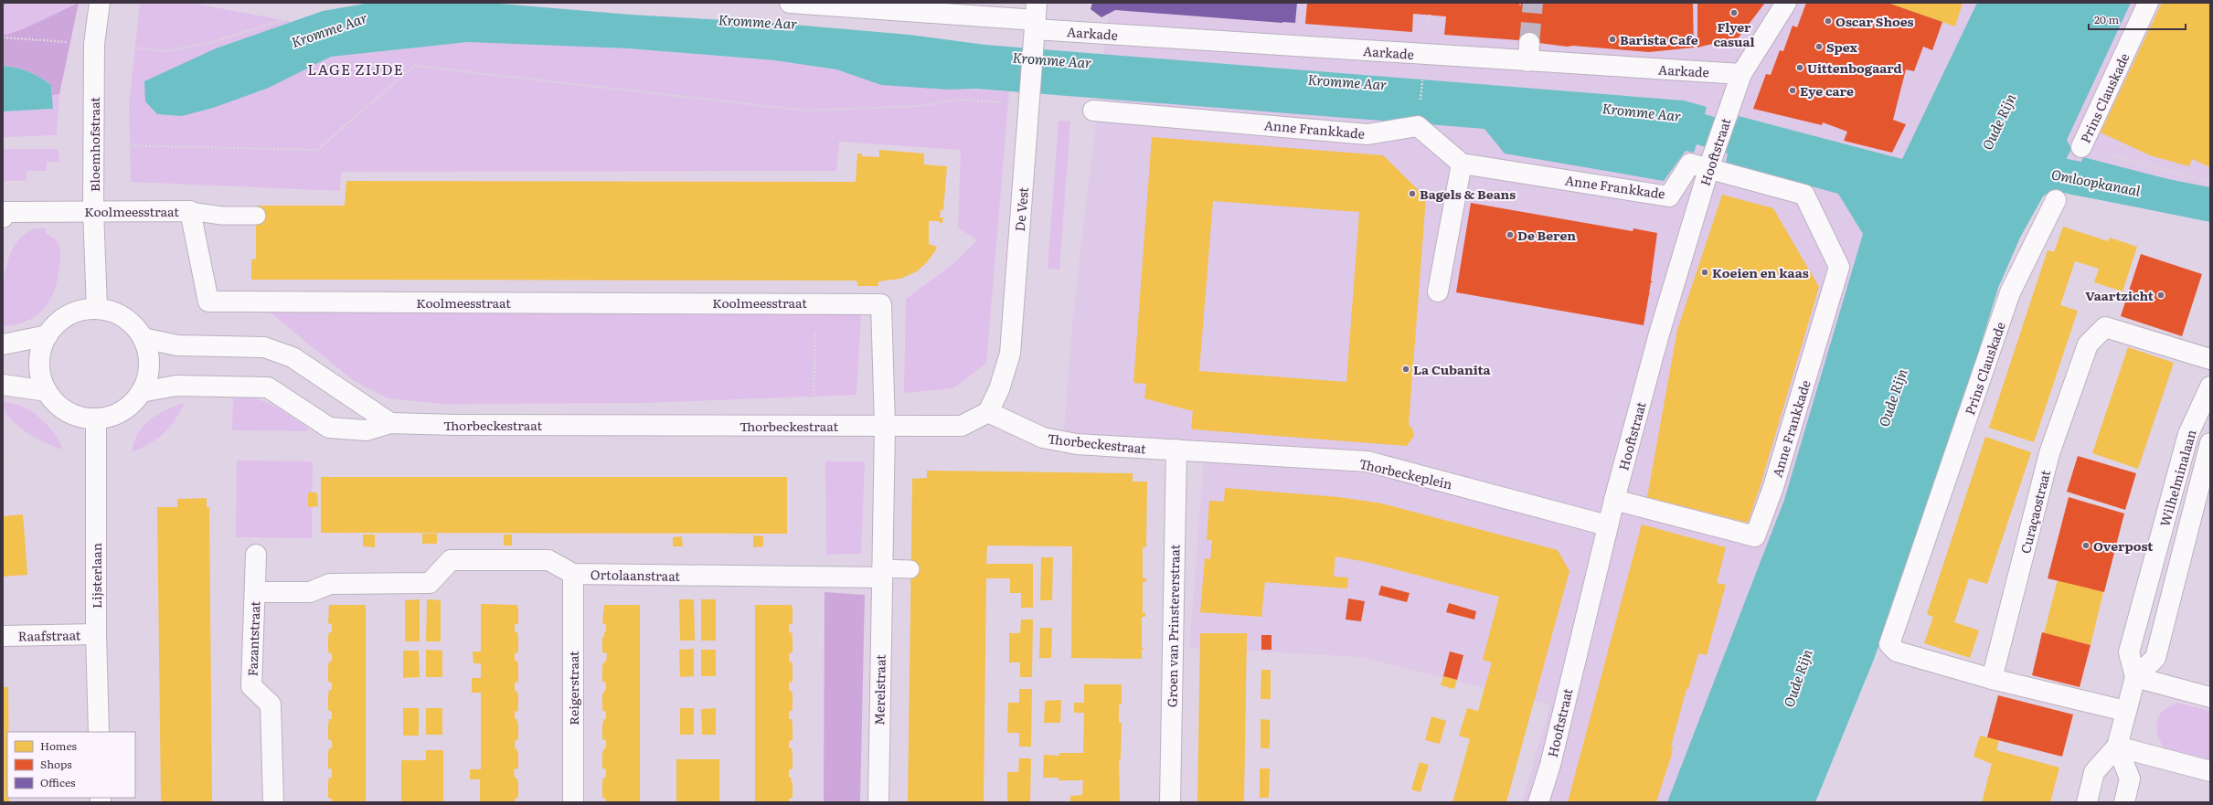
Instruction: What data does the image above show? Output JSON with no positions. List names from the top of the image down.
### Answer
{
  "streets": {
    "street": [
      "Aarkade",
      "Prins Clauskade",
      "Anne Frankkade",
      "Bloemhofstraat",
      "Hooftstraat",
      "De Vest",
      "Koolmeesstraat",
      "Thorbeckestraat",
      "Thorbeckeplein",
      "Wilhelminalaan",
      "Curaçaostraat",
      "Ortolaanstraat",
      "Lijsterlaan",
      "Groen van Prinstererstraat",
      "Raafstraat",
      "Fazantstraat",
      "Reigerstraat",
      "Merelstraat"
    ]
  },
  "crossings": [
    ["Aarkade", "Hooftstraat"],
    ["Aarkade", "De Vest"],
    ["Prins Clauskade", "Curaçaostraat"],
    ["Anne Frankkade", "Hooftstraat"],
    ["Bloemhofstraat", "Koolmeesstraat"],
    ["Bloemhofstraat", "Thorbeckestraat"],
    ["Bloemhofstraat", "Lijsterlaan"],
    ["Hooftstraat", "Thorbeckeplein"],
    ["De Vest", "Thorbeckestraat"],
    ["Koolmeesstraat", "Thorbeckestraat"],
    ["Thorbeckestraat", "Thorbeckeplein"],
    ["Thorbeckestraat", "Lijsterlaan"],
    ["Thorbeckestraat", "Groen van Prinstererstraat"],
    ["Thorbeckeplein", "Groen van Prinstererstraat"],
    ["Ortolaanstraat", "Reigerstraat"],
    ["Ortolaanstraat", "Merelstraat"],
    ["Lijsterlaan", "Raafstraat"]
  ],
  "districts": ["LAGE ZIJDE"],
  "water": ["Kromme Aar", "Oude Rijn", "Omloopkanaal"],
  "places": [
    "Flyer casual",
    "Oscar Shoes",
    "Barista Cafe",
    "Spex",
    "Uittenbogaard",
    "Eye care",
    "Bagels & Beans",
    "De Beren",
    "Koeien en kaas",
    "Vaartzicht",
    "La Cubanita",
    "Overpost"
  ],
  "legend": ["Homes", "Shops", "Offices"],
  "scale_bar": "20 m"
}
